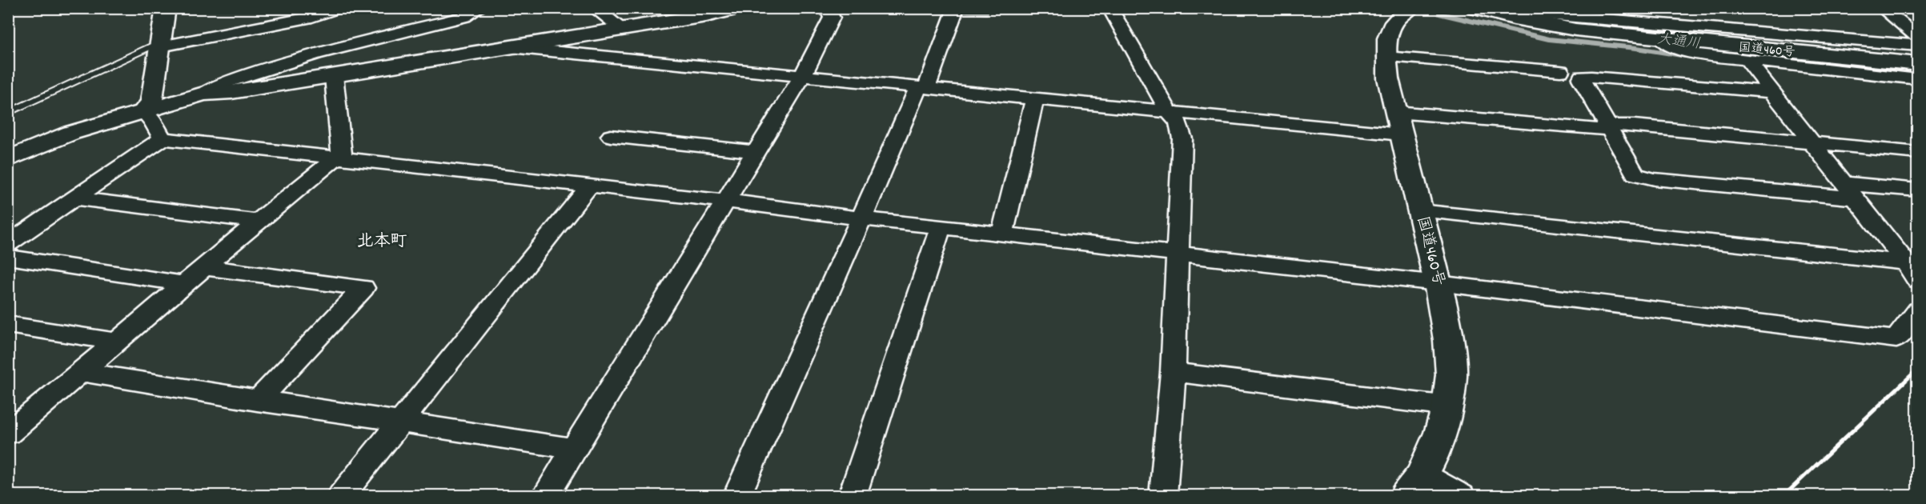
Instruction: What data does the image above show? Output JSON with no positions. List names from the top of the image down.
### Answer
{
  "streets": {
    "main road": ["国道460号"]
  },
  "districts": ["北本町"],
  "water": ["大通川"]
}
